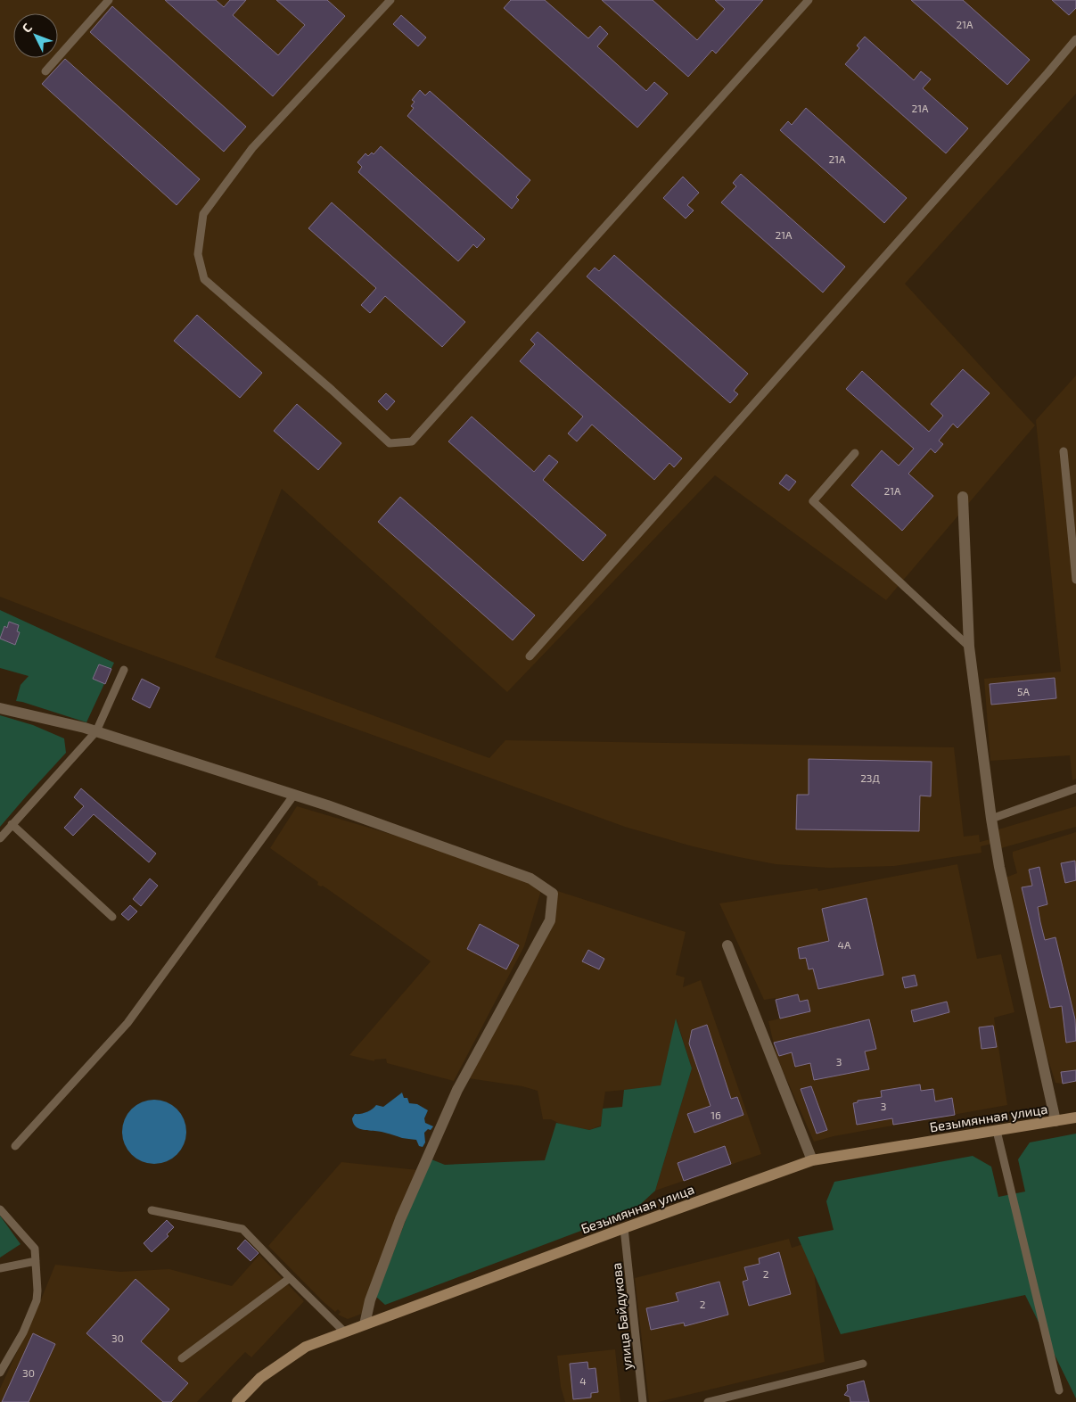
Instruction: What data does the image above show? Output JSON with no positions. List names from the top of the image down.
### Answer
{
  "streets": {
    "main road": ["Безымянная улица"],
    "lane": ["улица Байдукова"]
  },
  "crossings": [
    ["Безымянная улица", "улица Байдукова"]
  ],
  "house_numbers": [
    "21А",
    "21А",
    "21А",
    "21А",
    "21А",
    "5А",
    "23Д",
    "4А",
    "3",
    "3",
    "16",
    "2",
    "2",
    "30",
    "30",
    "4"
  ],
  "north": "top left"
}
